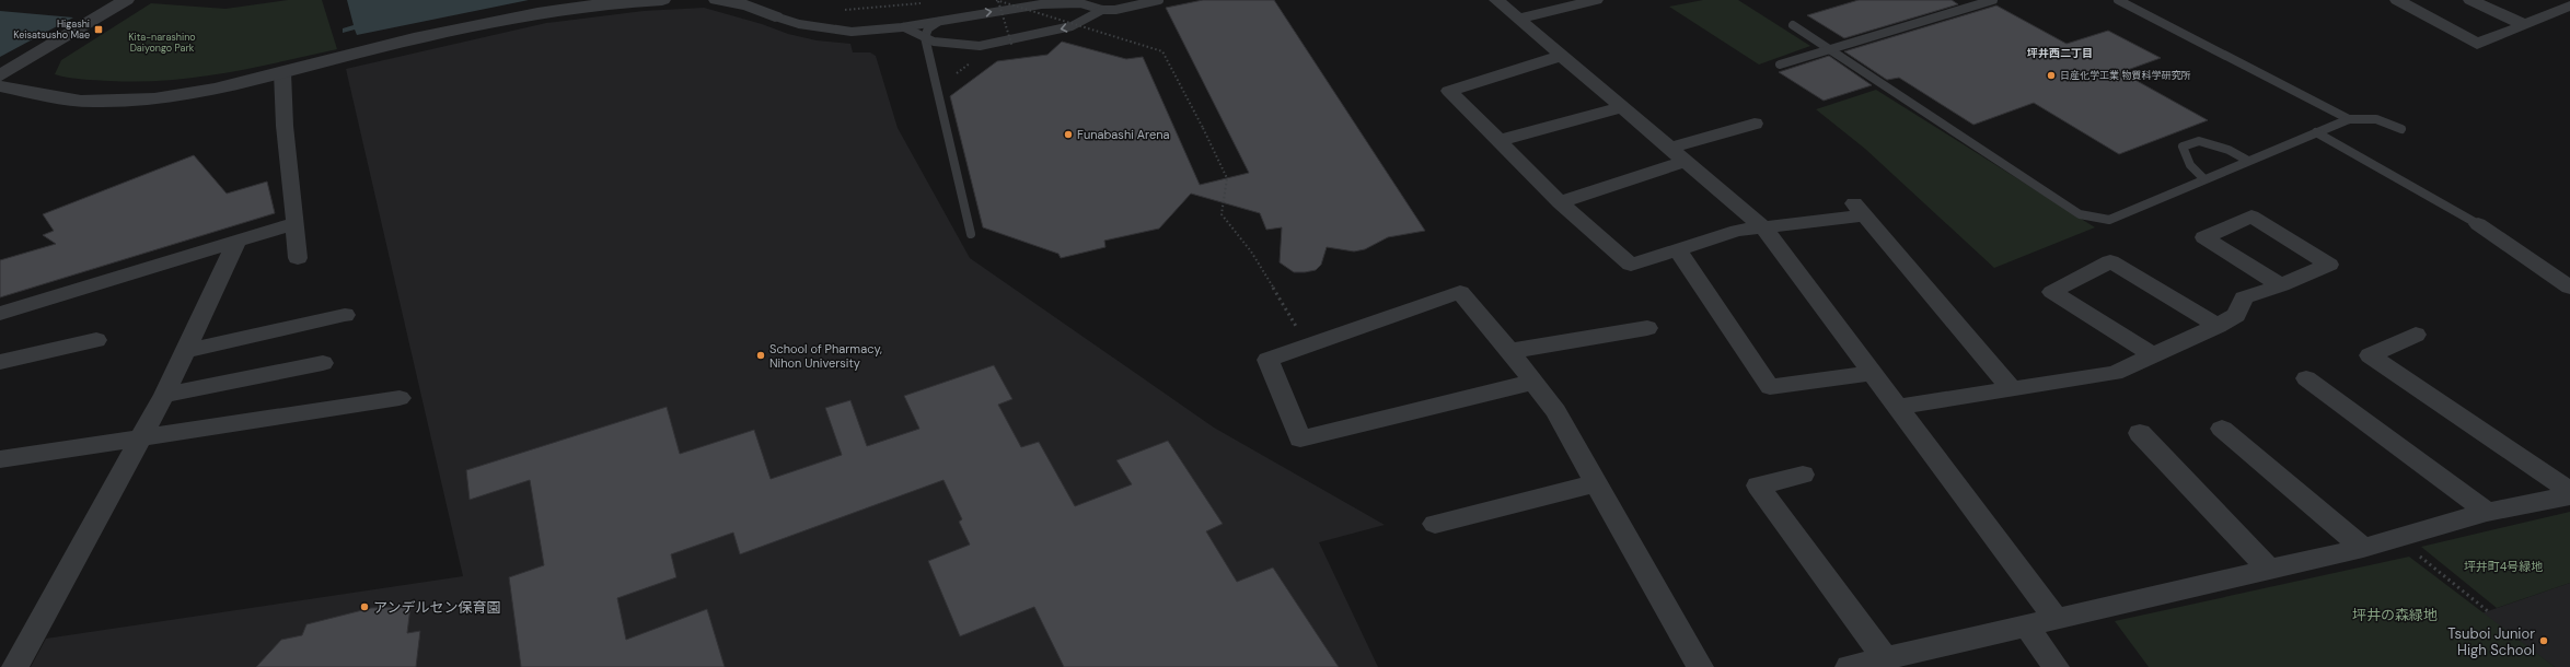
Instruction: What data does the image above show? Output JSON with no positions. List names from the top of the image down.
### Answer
{
  "districts": ["坪井西二丁目"],
  "parks": ["Kita-narashino Daiyongo Park", "坪井町4号緑地", "坪井の森緑地"],
  "places": {
    "transit": ["Higashi Keisatsusho Mae"],
    "other": [
      "日産化学工業 物質科学研究所",
      "Funabashi Arena",
      "School of Pharmacy, Nihon University",
      "アンデルセン保育園",
      "Tsuboi Junior High School"
    ]
  }
}
